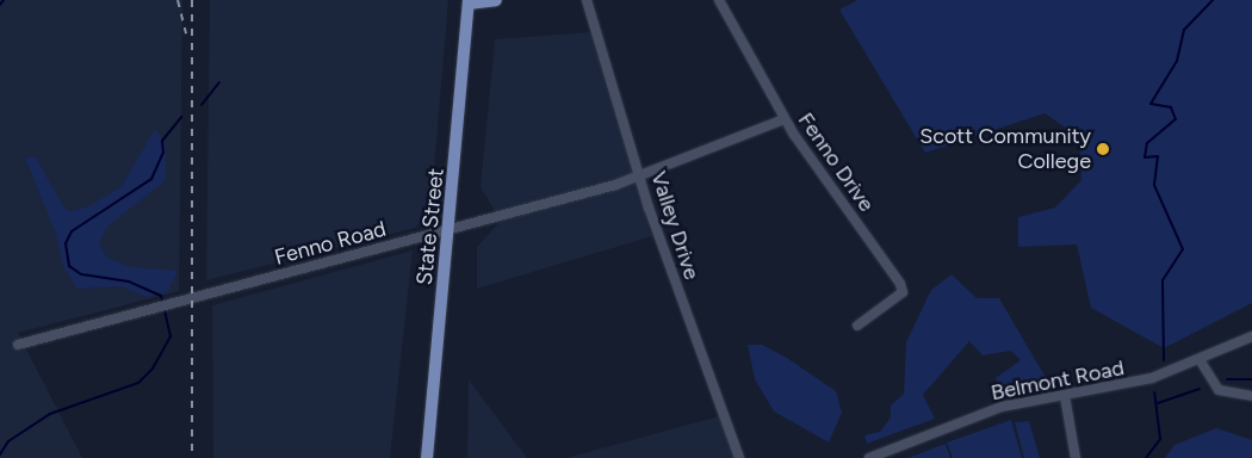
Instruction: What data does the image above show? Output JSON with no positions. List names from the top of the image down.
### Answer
{
  "streets": {
    "main road": ["State Street"],
    "street": [
      "Fenno Drive",
      "Valley Drive",
      "Fenno Road",
      "Belmont Road"
    ]
  },
  "crossings": [
    ["Fenno Drive", "Fenno Road"],
    ["Valley Drive", "Fenno Road"],
    ["State Street", "Fenno Road"]
  ],
  "places": ["Scott Community College"]
}
